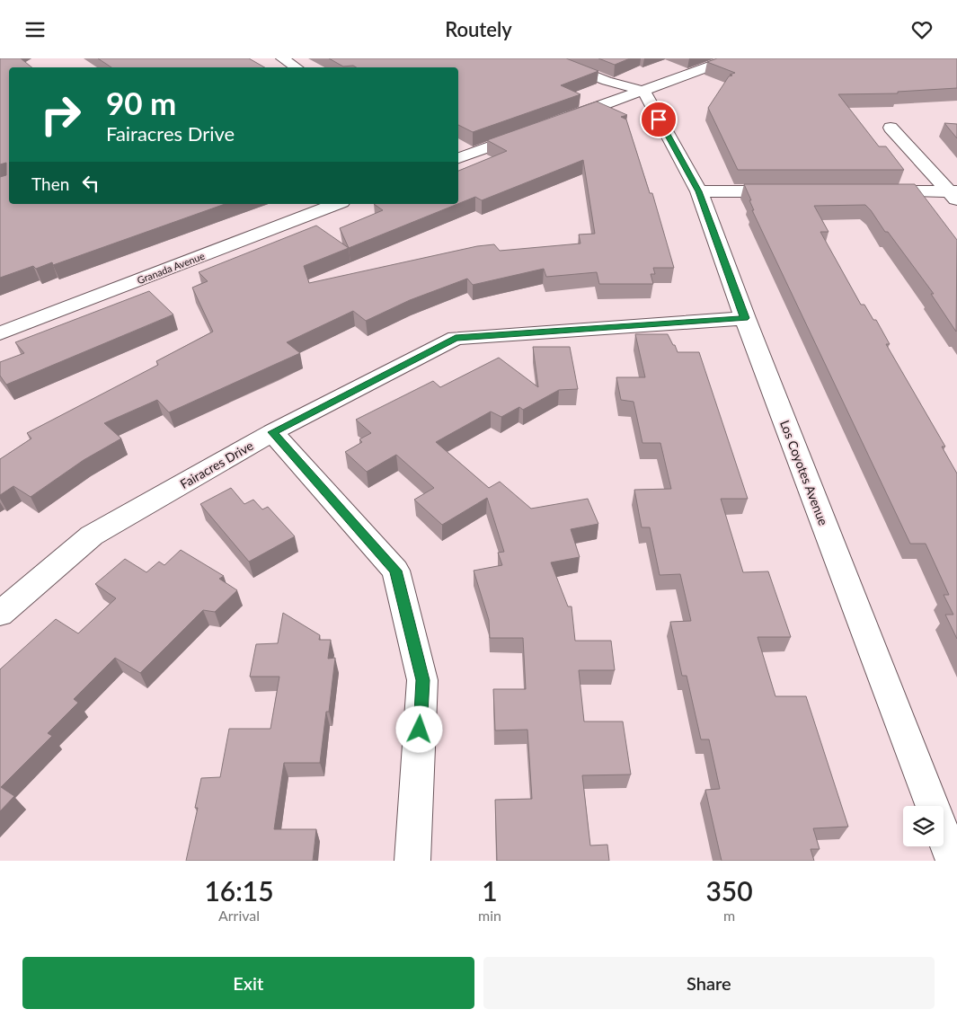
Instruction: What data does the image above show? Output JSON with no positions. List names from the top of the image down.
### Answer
{
  "streets": {
    "street": ["Granada Avenue", "Fairacres Drive", "Los Coyotes Avenue"]
  },
  "crossings": [
    ["Fairacres Drive", "Los Coyotes Avenue"]
  ],
  "page": {
    "header": "Routely",
    "turn": ["90 m", "Fairacres Drive"],
    "then": "Then",
    "eta": [
      "16:15",
      "Arrival",
      "1",
      "min",
      "350",
      "m"
    ],
    "buttons": ["Exit", "Share"]
  }
}
